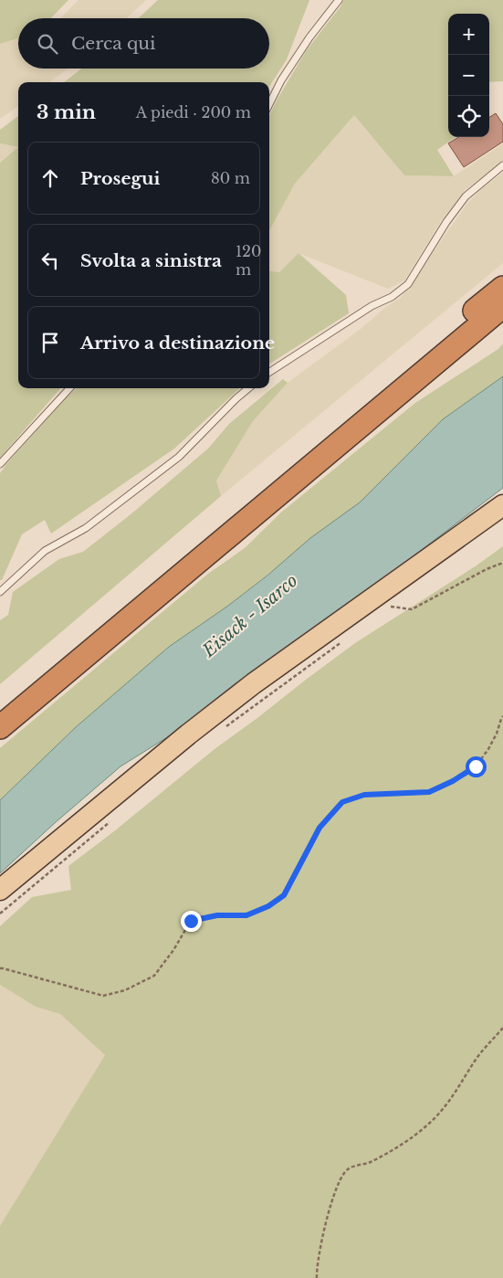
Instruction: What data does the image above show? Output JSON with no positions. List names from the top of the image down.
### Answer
{
  "water": ["Eisack - Isarco"],
  "page": {
    "map_buttons": ["+", "−"],
    "search": "Cerca qui",
    "heading": ["3 min", "A piedi · 200 m"],
    "list": [
      ["Prosegui", "80 m"],
      ["Svolta a sinistra", "120 m"],
      "Arrivo a destinazione"
    ]
  }
}
